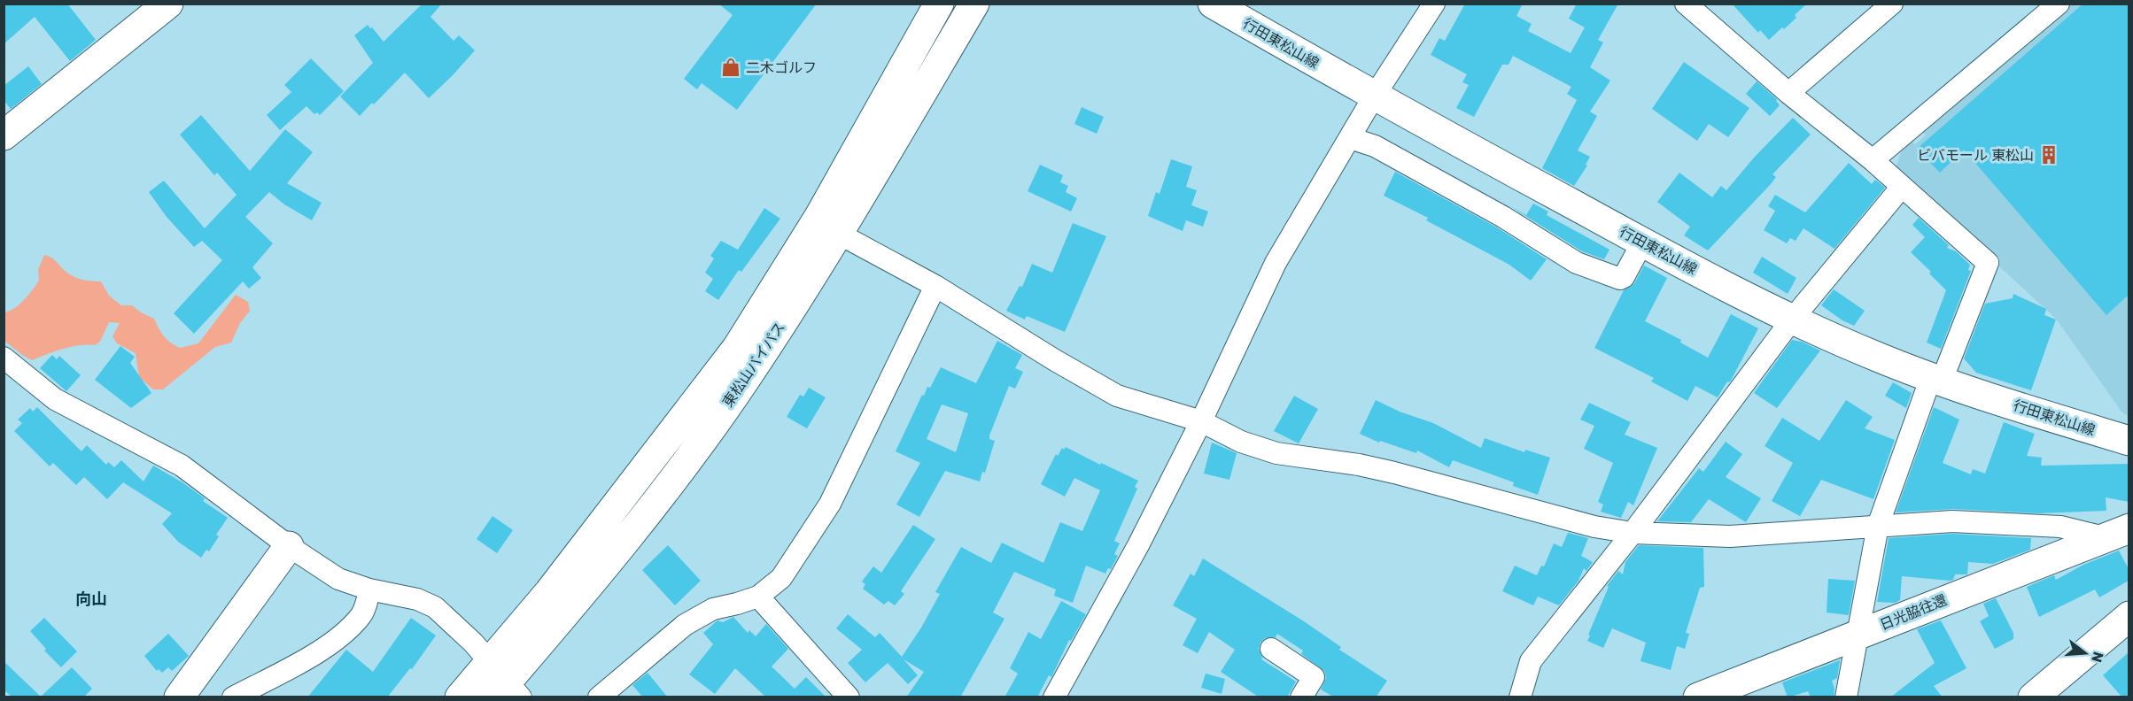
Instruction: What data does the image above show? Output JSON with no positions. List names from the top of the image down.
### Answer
{
  "streets": {
    "main road": ["行田東松山線", "東松山バイパス", "日光脇往還"]
  },
  "districts": ["向山"],
  "places": {
    "shop": ["二木ゴルフ"],
    "building": ["ビバモール 東松山"]
  },
  "north": "right"
}
